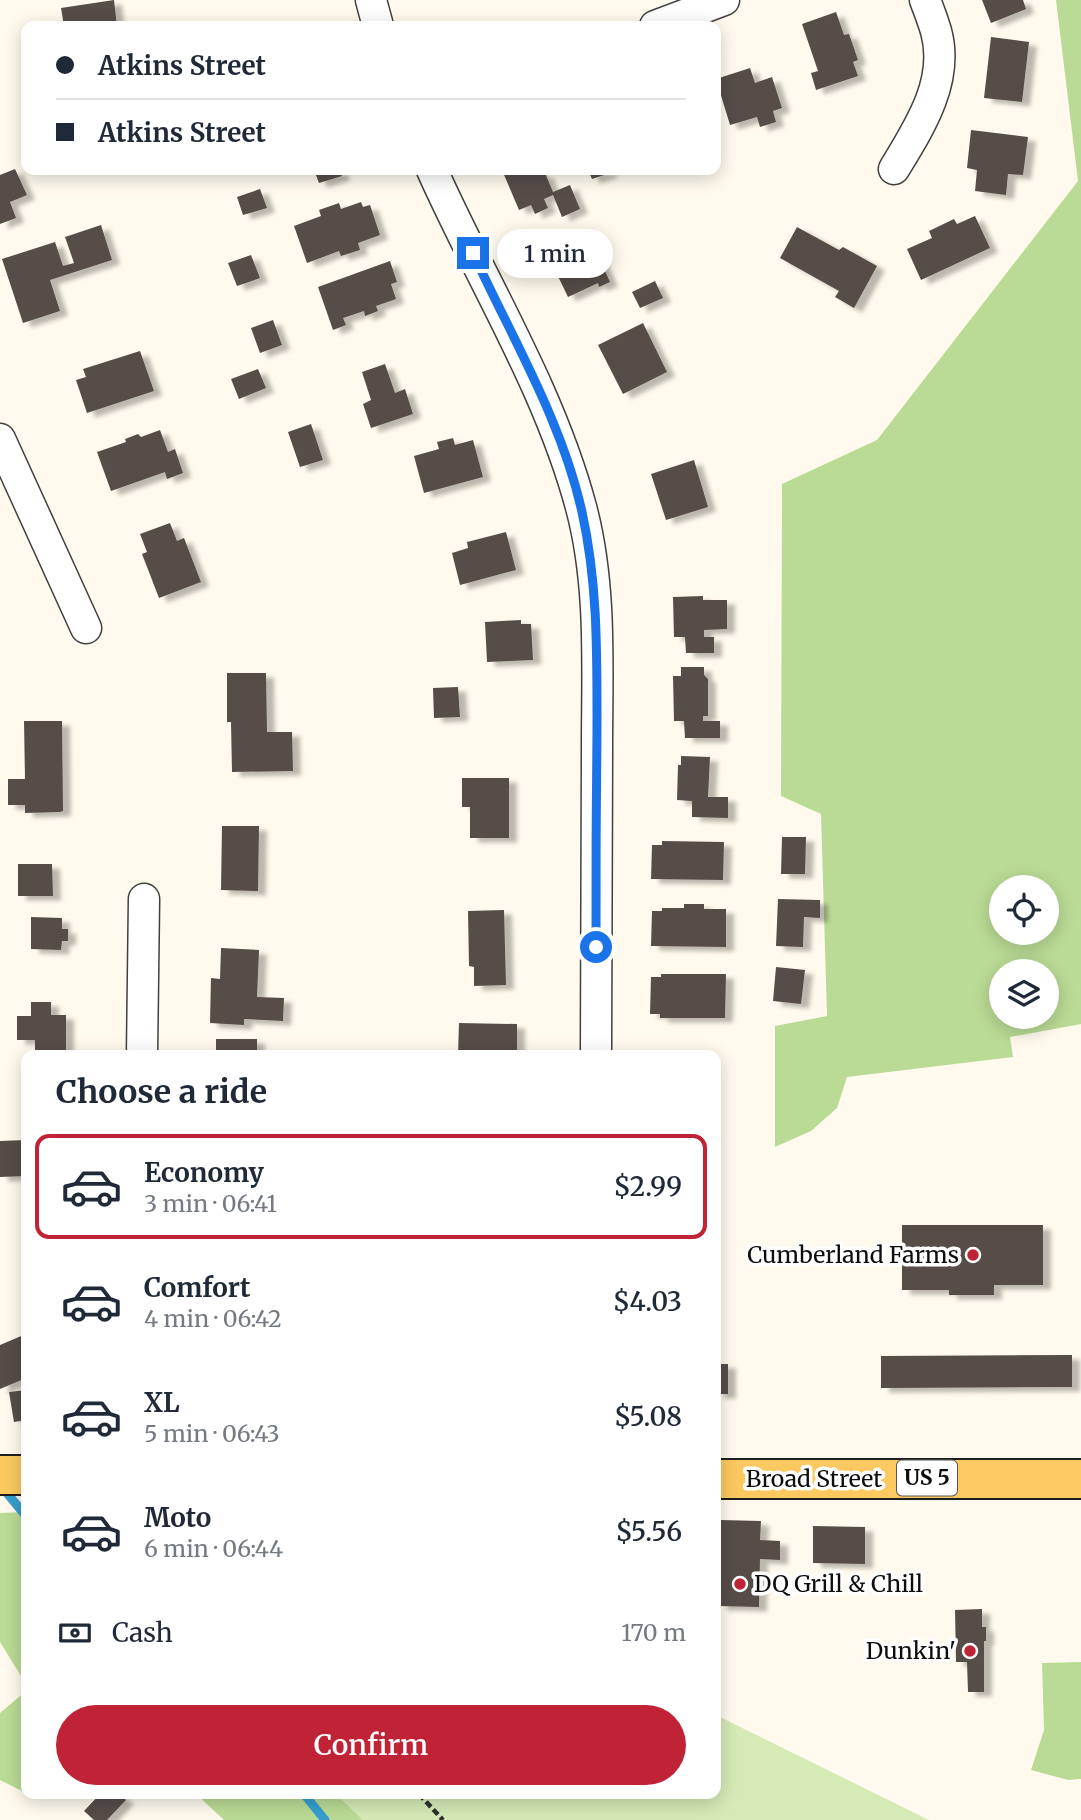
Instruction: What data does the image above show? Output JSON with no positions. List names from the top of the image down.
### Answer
{
  "streets": {
    "main road": ["US 5", "Broad Street"]
  },
  "places": ["Cumberland Farms", "DQ Grill & Chill", "Dunkin'"],
  "page": {
    "banner": ["Atkins Street", "Atkins Street"],
    "bubble": "1 min",
    "heading": "Choose a ride",
    "list": [
      {
        "name": "Economy",
        "note": "3 min · 06:41",
        "value": "$2.99"
      },
      {
        "name": "Comfort",
        "note": "4 min · 06:42",
        "value": "$4.03"
      },
      {
        "name": "XL",
        "note": "5 min · 06:43",
        "value": "$5.08"
      },
      {
        "name": "Moto",
        "note": "6 min · 06:44",
        "value": "$5.56"
      }
    ],
    "pay": ["Cash", "170 m"],
    "buttons": "Confirm"
  }
}
